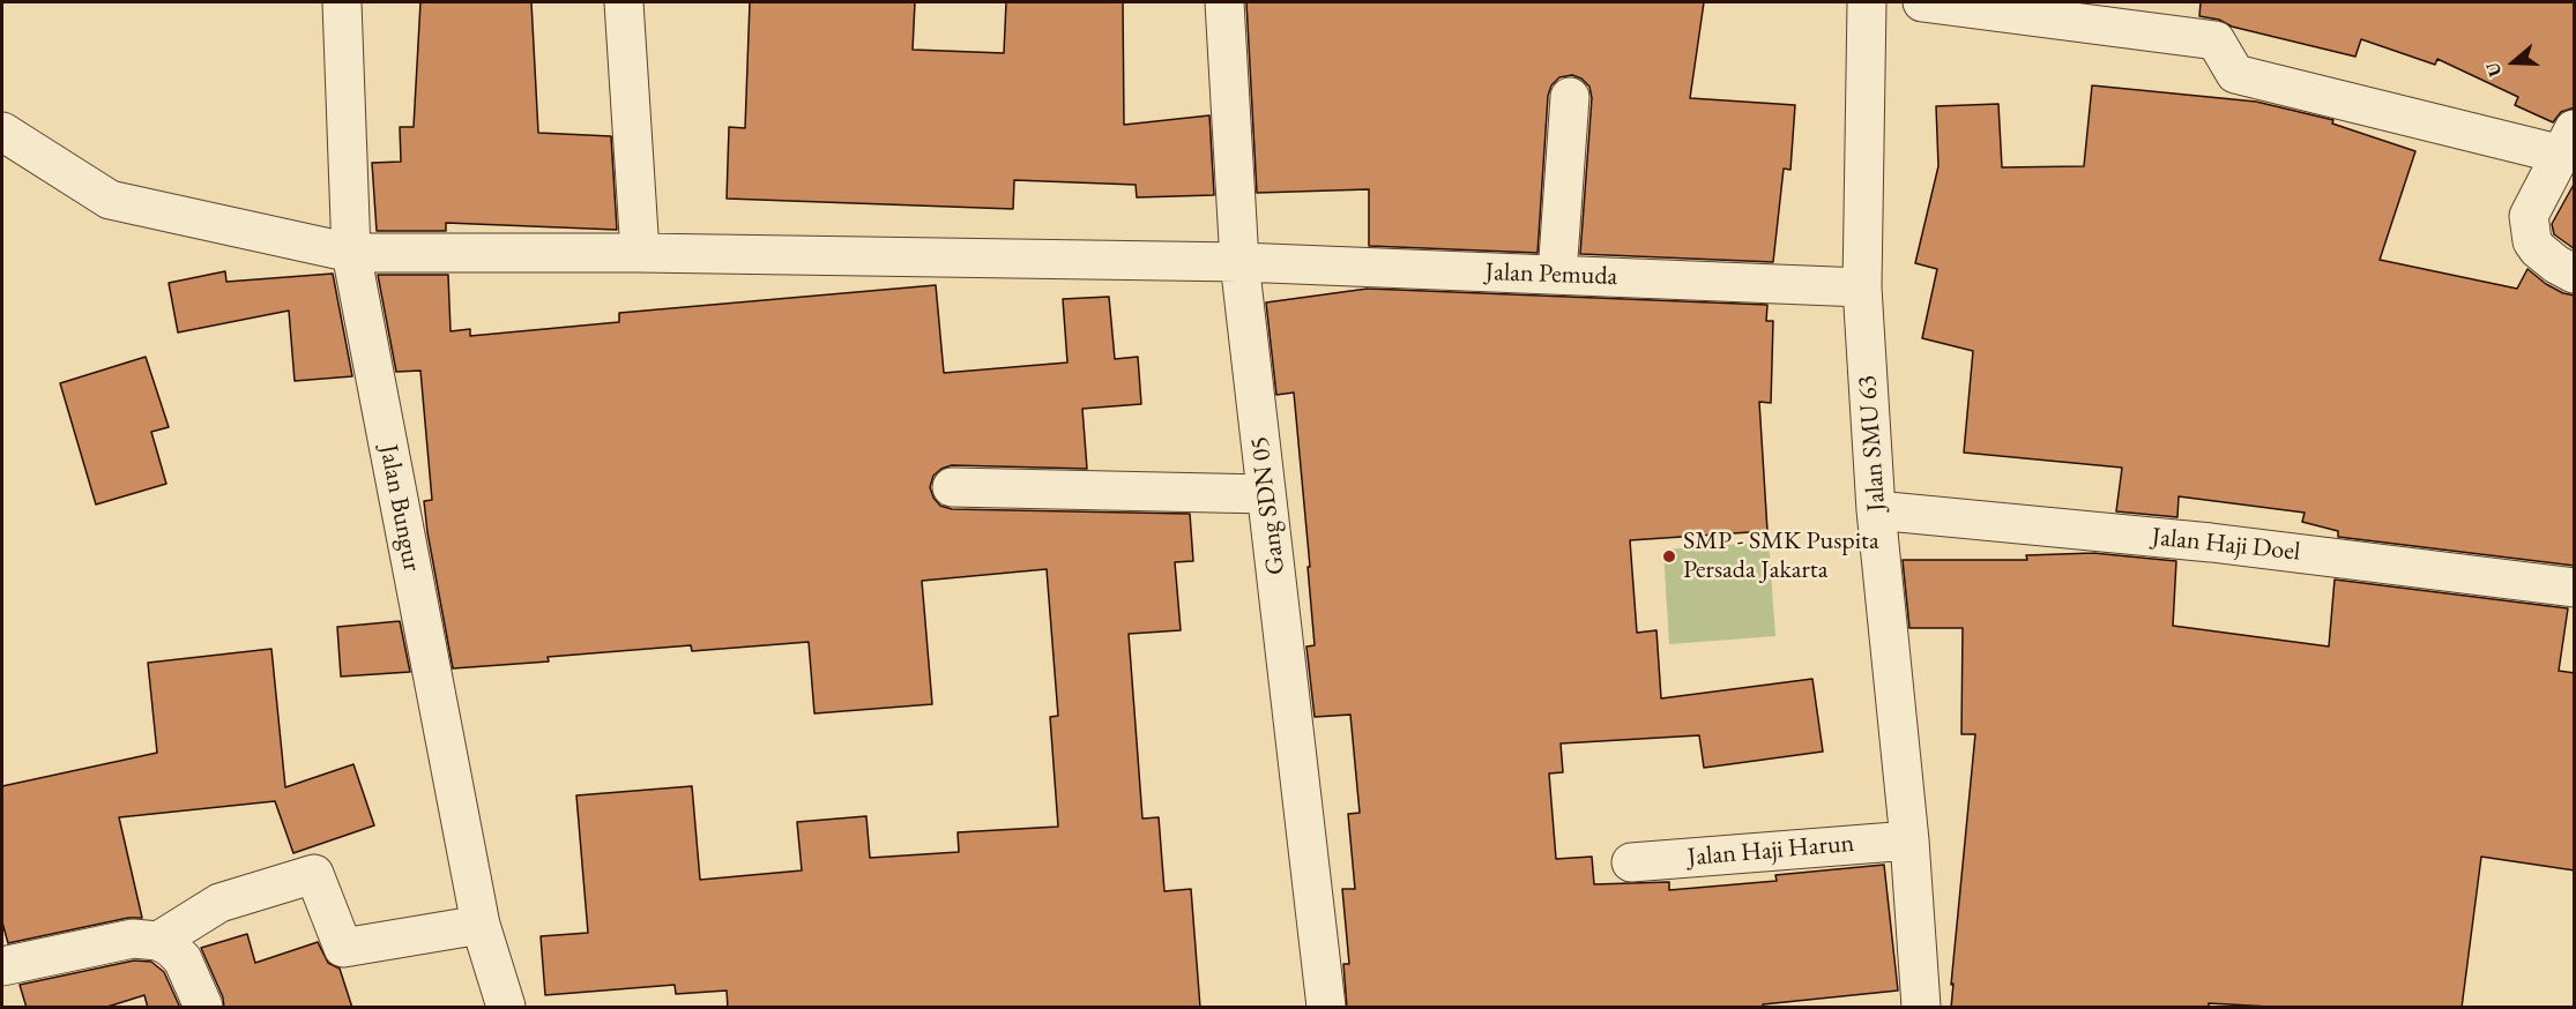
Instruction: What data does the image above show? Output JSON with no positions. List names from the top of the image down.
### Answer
{
  "streets": {
    "street": [
      "Jalan Pemuda",
      "Jalan SMU 63",
      "Gang SDN 05",
      "Jalan Bungur",
      "Jalan Haji Doel",
      "Jalan Haji Harun"
    ]
  },
  "crossings": [
    ["Jalan Pemuda", "Jalan SMU 63"],
    ["Jalan Pemuda", "Gang SDN 05"],
    ["Jalan Pemuda", "Jalan Bungur"],
    ["Jalan SMU 63", "Jalan Haji Doel"],
    ["Jalan SMU 63", "Jalan Haji Harun"]
  ],
  "places": ["SMP - SMK Puspita Persada Jakarta"],
  "north": "left"
}
